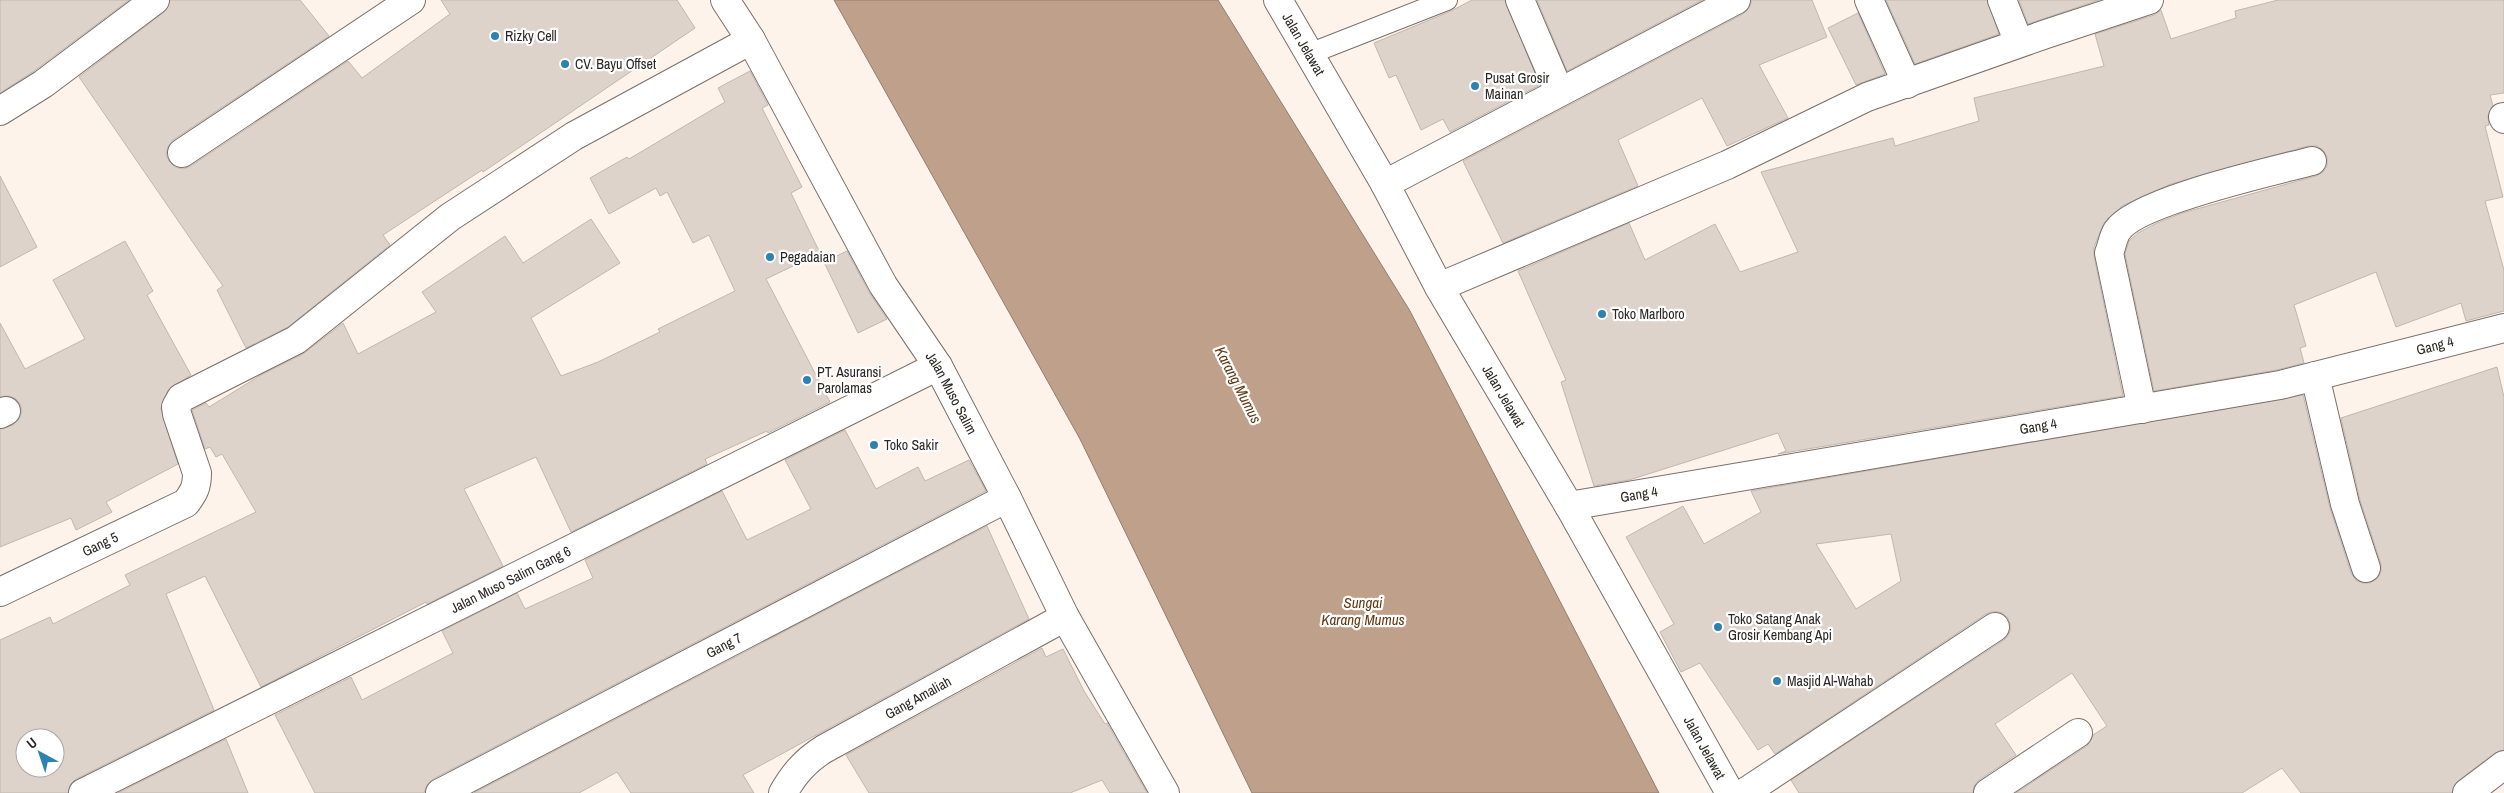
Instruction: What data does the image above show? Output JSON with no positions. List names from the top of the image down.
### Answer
{
  "streets": {
    "street": [
      "Jalan Jelawat",
      "Gang 4",
      "Jalan Muso Salim",
      "Gang 5",
      "Jalan Muso Salim Gang 6",
      "Gang 7",
      "Gang Amaliah"
    ]
  },
  "crossings": [
    ["Jalan Jelawat", "Gang 4"],
    ["Jalan Muso Salim", "Gang 5"],
    ["Jalan Muso Salim", "Jalan Muso Salim Gang 6"],
    ["Jalan Muso Salim", "Gang 7"],
    ["Jalan Muso Salim", "Gang Amaliah"]
  ],
  "water": ["Karang Mumus", "Sungai Karang Mumus"],
  "places": [
    "Rizky Cell",
    "CV. Bayu Offset",
    "Pusat Grosir Mainan",
    "Pegadaian",
    "Toko Marlboro",
    "PT. Asuransi Parolamas",
    "Toko Sakir",
    "Toko Satang Anak Grosir Kembang Api",
    "Masjid Al-Wahab"
  ],
  "north": "top left"
}
